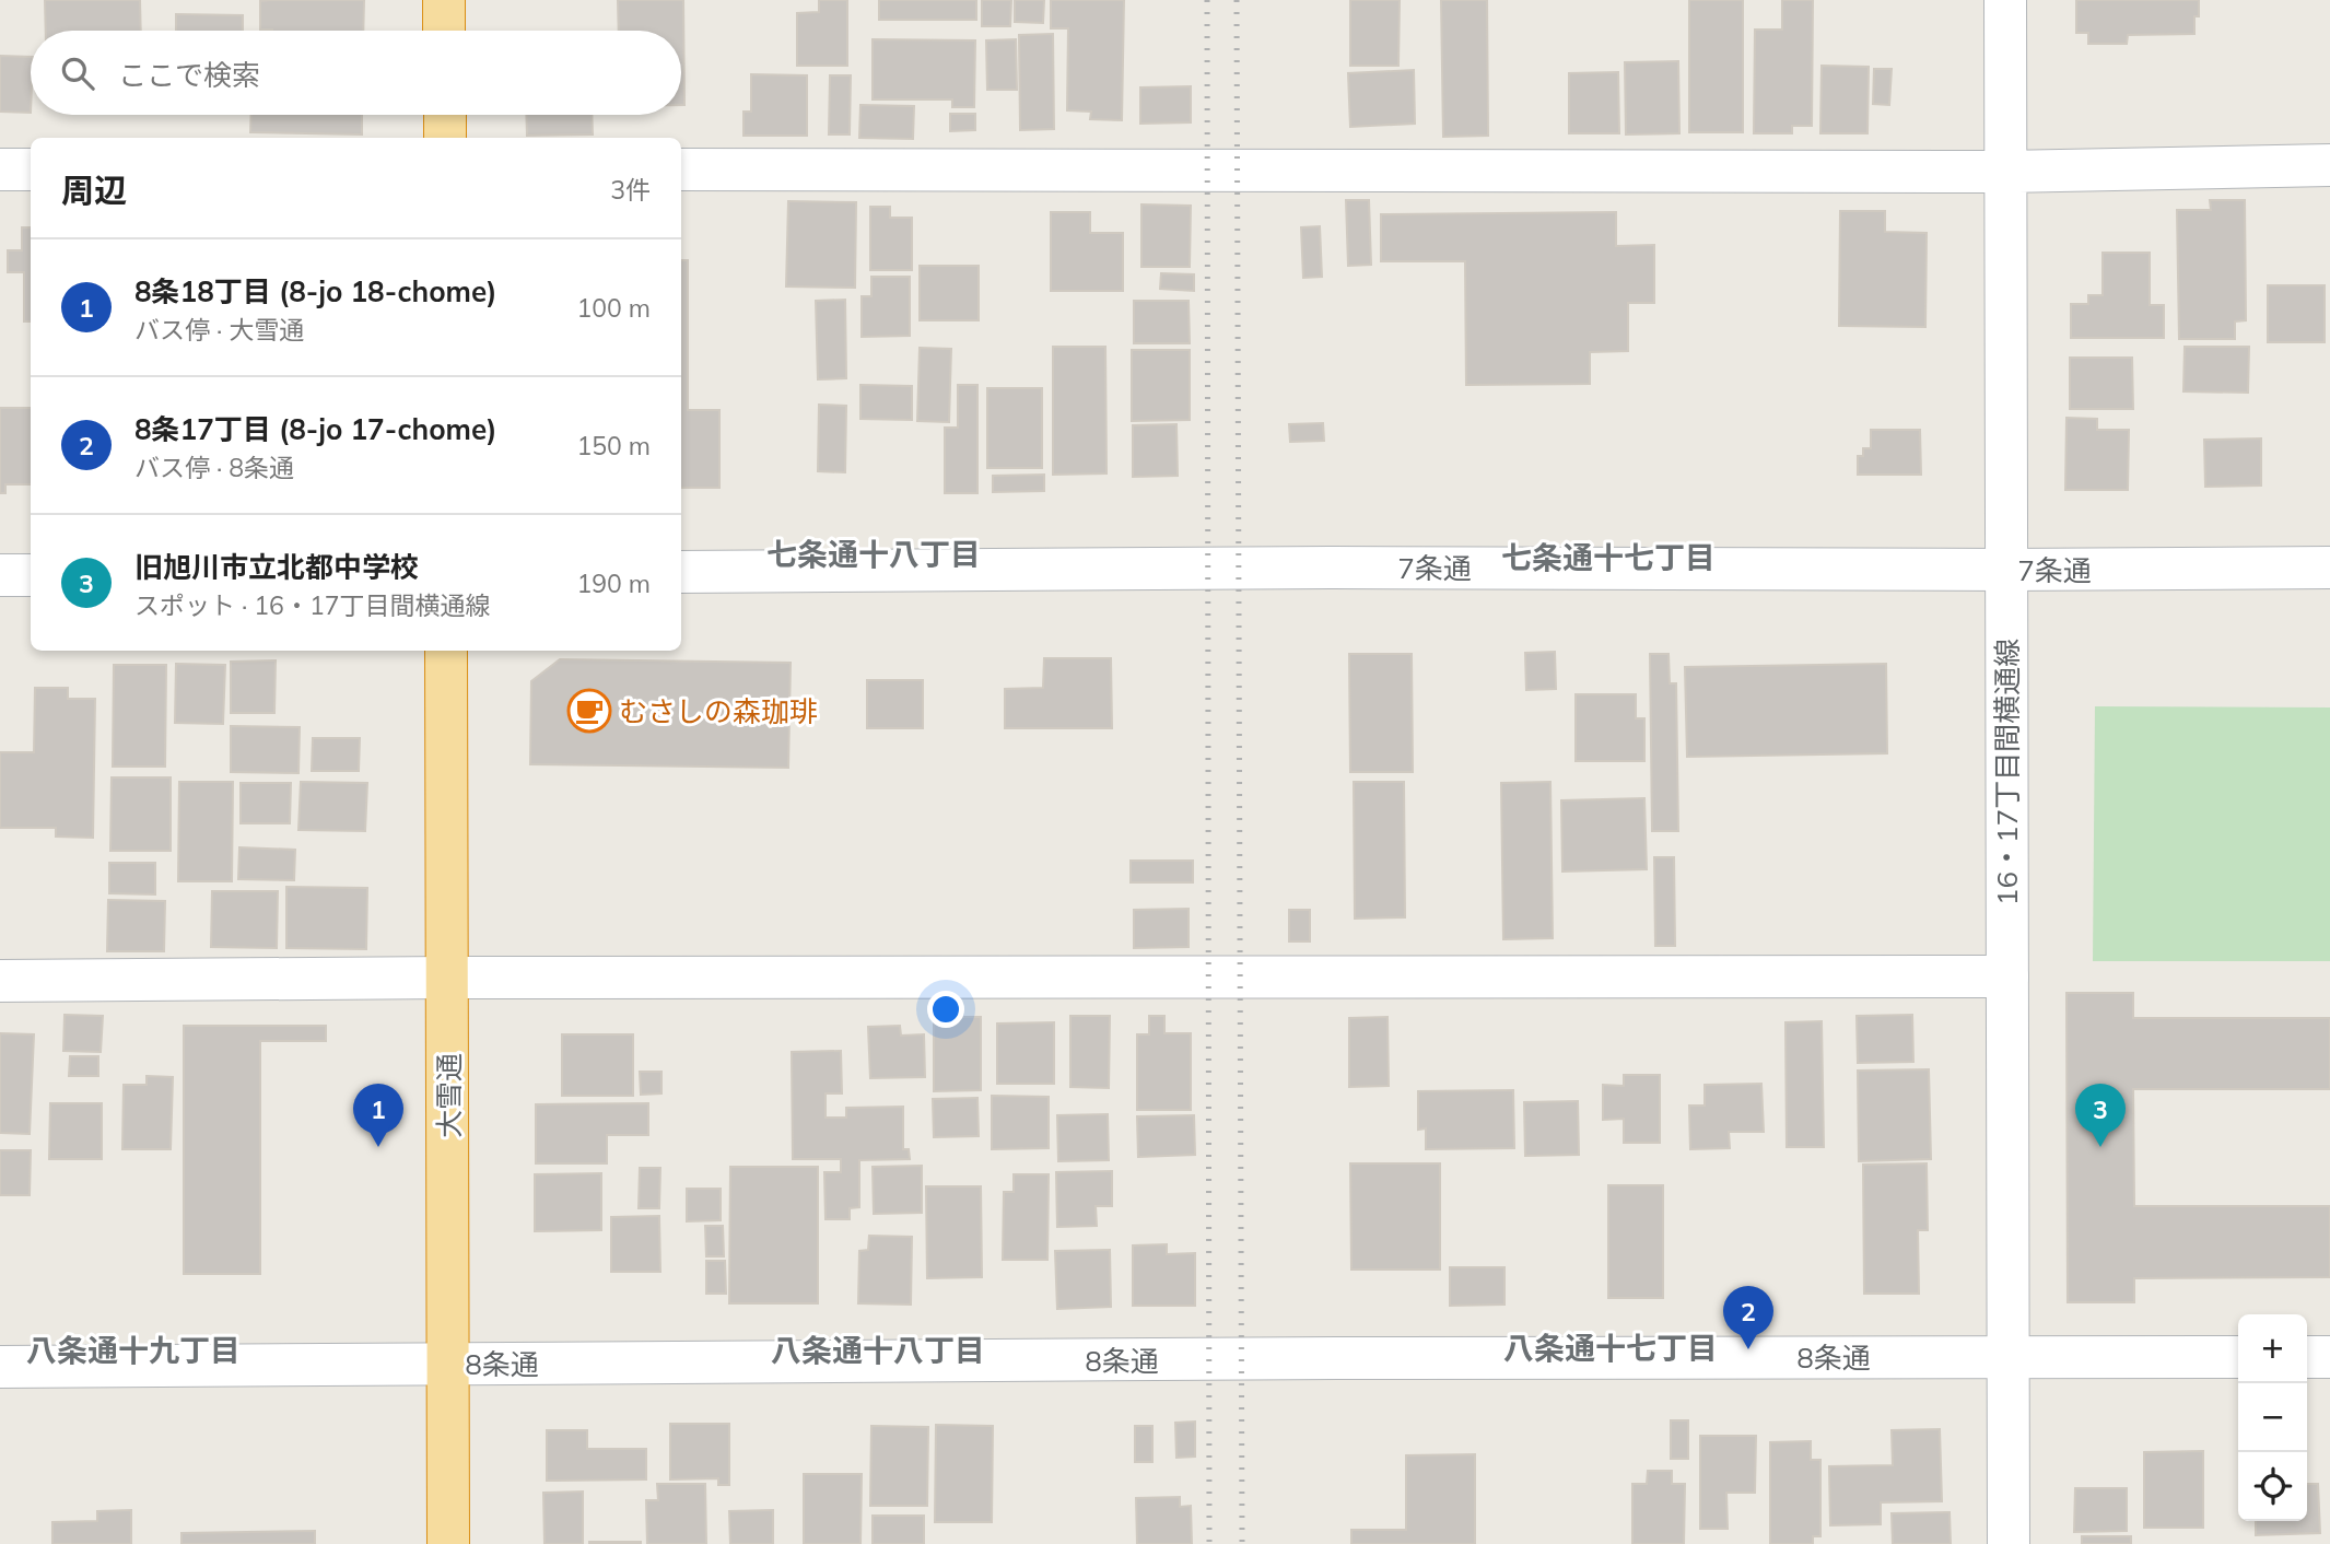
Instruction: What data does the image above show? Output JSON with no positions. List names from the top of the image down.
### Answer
{
  "streets": {
    "highway": ["大雪通"],
    "street": ["7条通", "16・17丁目間横通線", "8条通"]
  },
  "crossings": [
    ["7条通", "16・17丁目間横通線"],
    ["16・17丁目間横通線", "8条通"],
    ["大雪通", "8条通"]
  ],
  "districts": [
    "七条通十八丁目",
    "七条通十七丁目",
    "八条通十七丁目",
    "八条通十九丁目",
    "八条通十八丁目"
  ],
  "places": {
    "cafe": ["むさしの森珈琲"]
  },
  "page": {
    "search": "ここで検索",
    "heading": ["周辺", "3件"],
    "list": [
      {
        "mark": "1",
        "name": "8条18丁目 (8-jo 18-chome)",
        "note": "バス停 · 大雪通",
        "value": "100 m"
      },
      {
        "mark": "2",
        "name": "8条17丁目 (8-jo 17-chome)",
        "note": "バス停 · 8条通",
        "value": "150 m"
      },
      {
        "mark": "3",
        "name": "旧旭川市立北都中学校",
        "note": "スポット · 16・17丁目間横通線",
        "value": "190 m"
      }
    ],
    "pins": ["1", "3", "2"],
    "map_buttons": ["+", "−"]
  }
}
